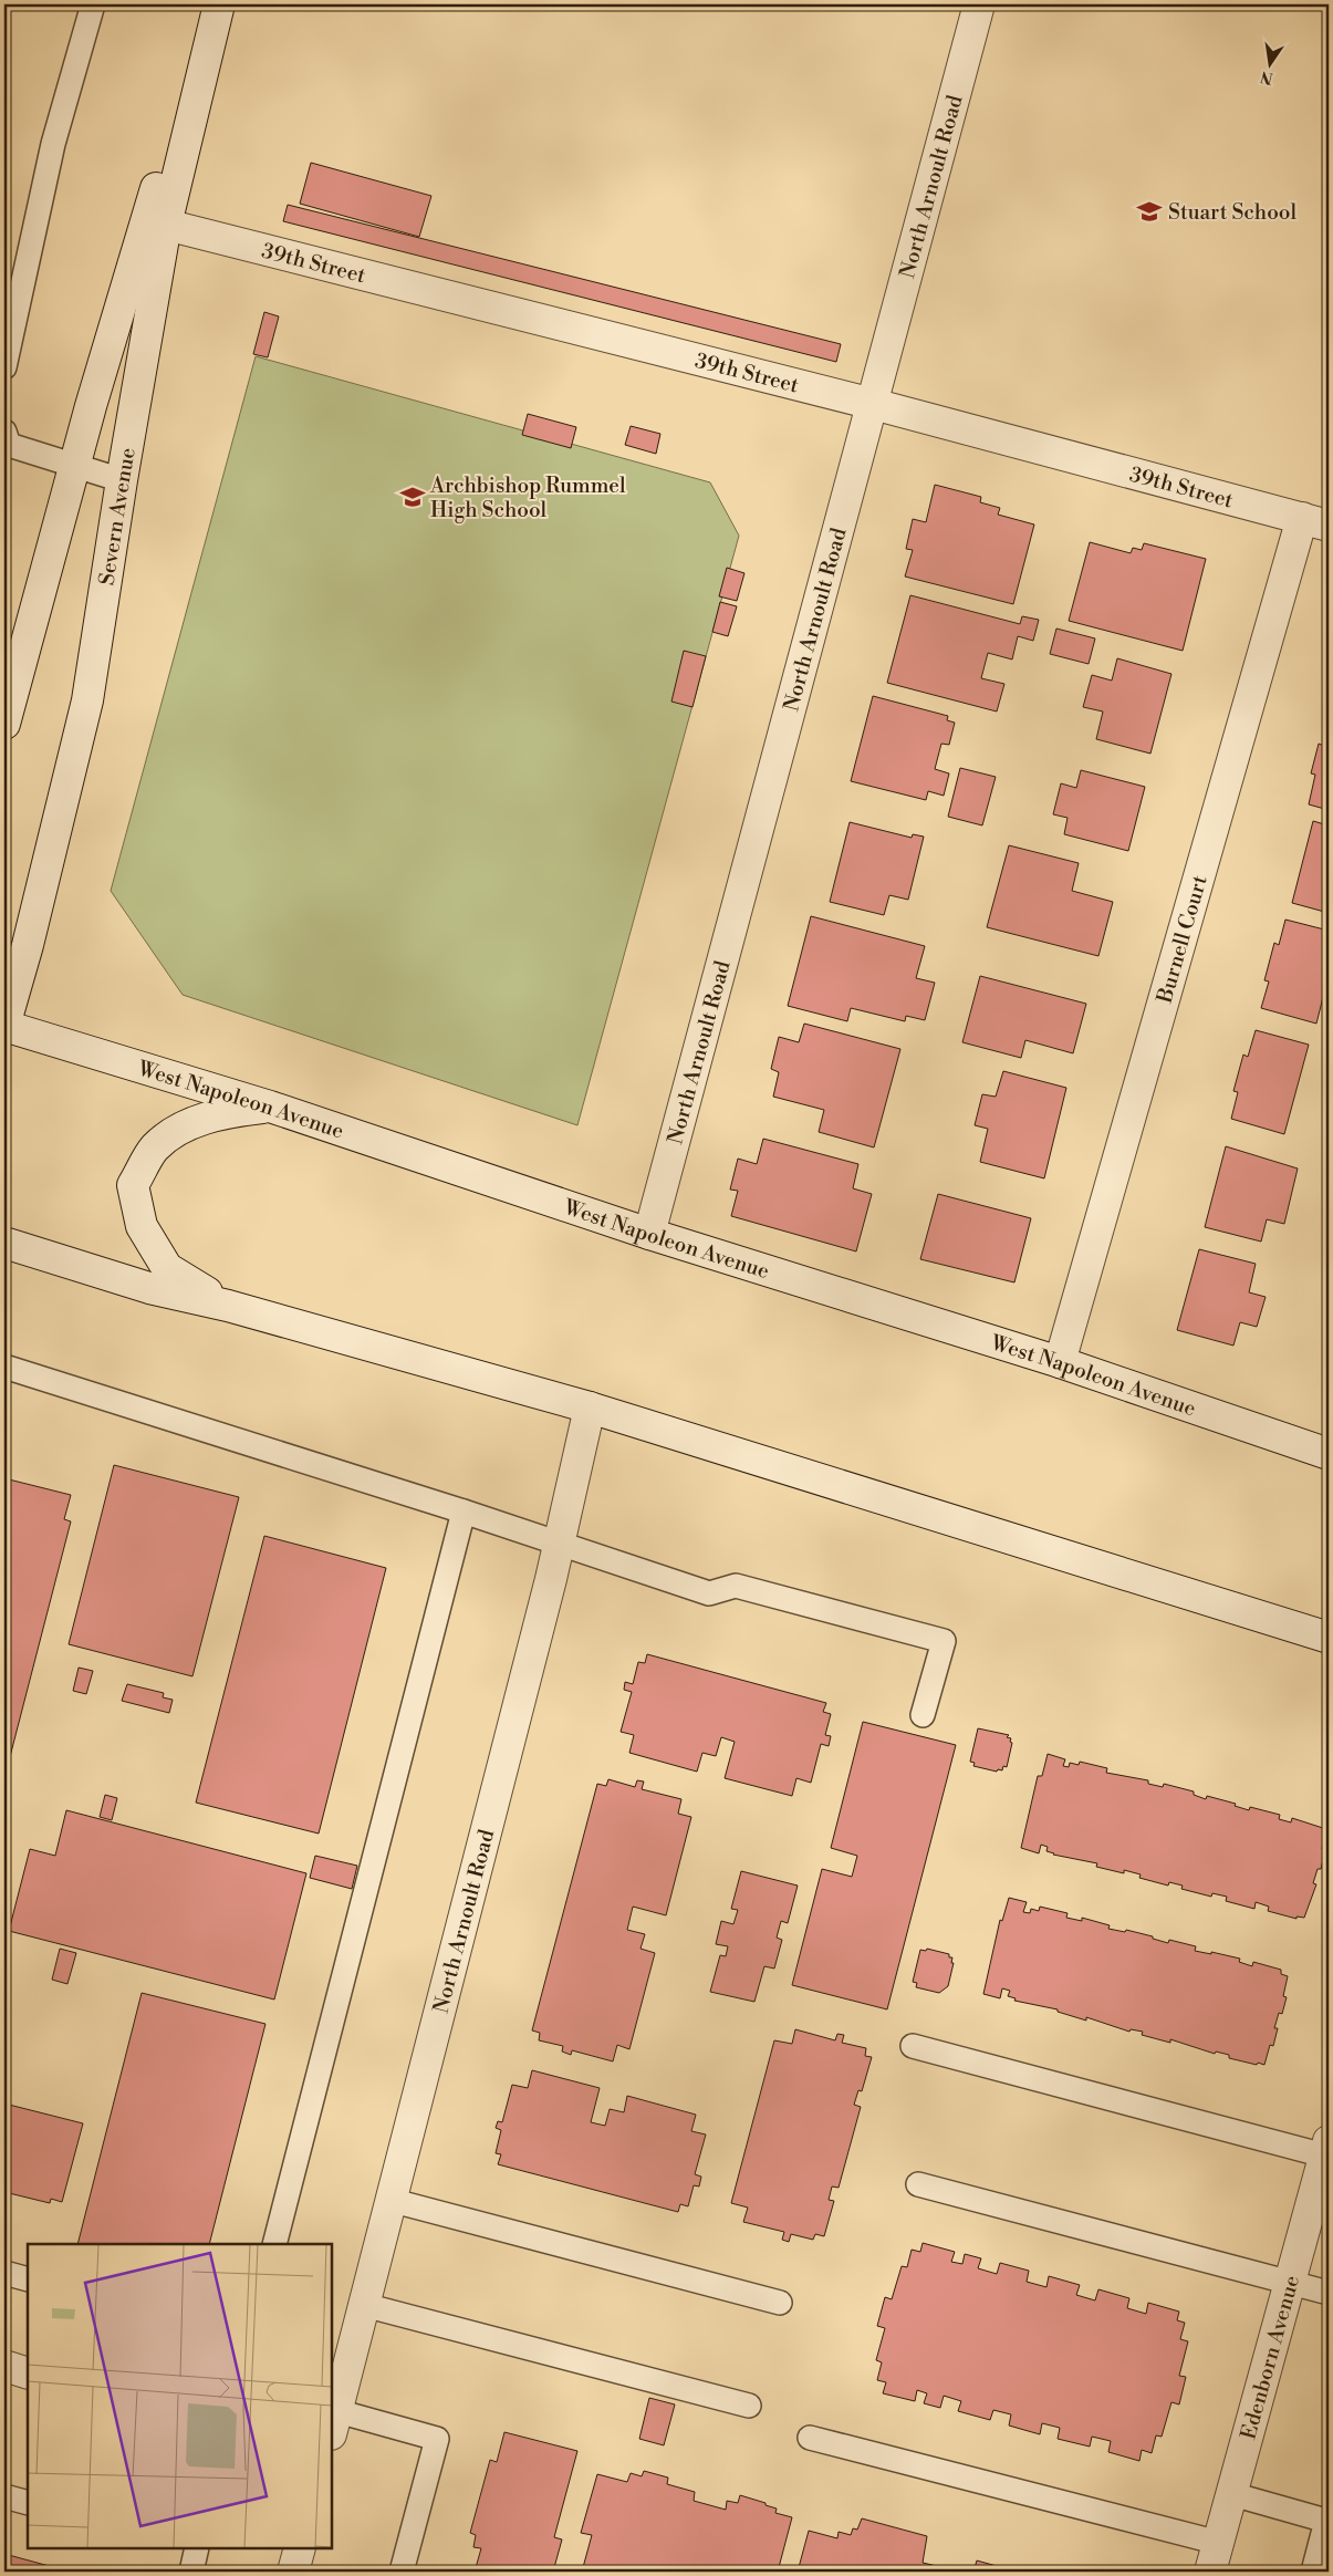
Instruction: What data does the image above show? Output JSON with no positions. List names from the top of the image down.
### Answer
{
  "streets": {
    "street": [
      "North Arnoult Road",
      "39th Street",
      "Severn Avenue",
      "Burnell Court",
      "West Napoleon Avenue",
      "Edenborn Avenue"
    ]
  },
  "crossings": [
    ["North Arnoult Road", "39th Street"],
    ["North Arnoult Road", "West Napoleon Avenue"],
    ["39th Street", "Severn Avenue"],
    ["39th Street", "Burnell Court"],
    ["Severn Avenue", "West Napoleon Avenue"],
    ["Burnell Court", "West Napoleon Avenue"]
  ],
  "places": {
    "school or university": ["Stuart School", "Archbishop Rummel High School"]
  },
  "north": "bottom"
}
